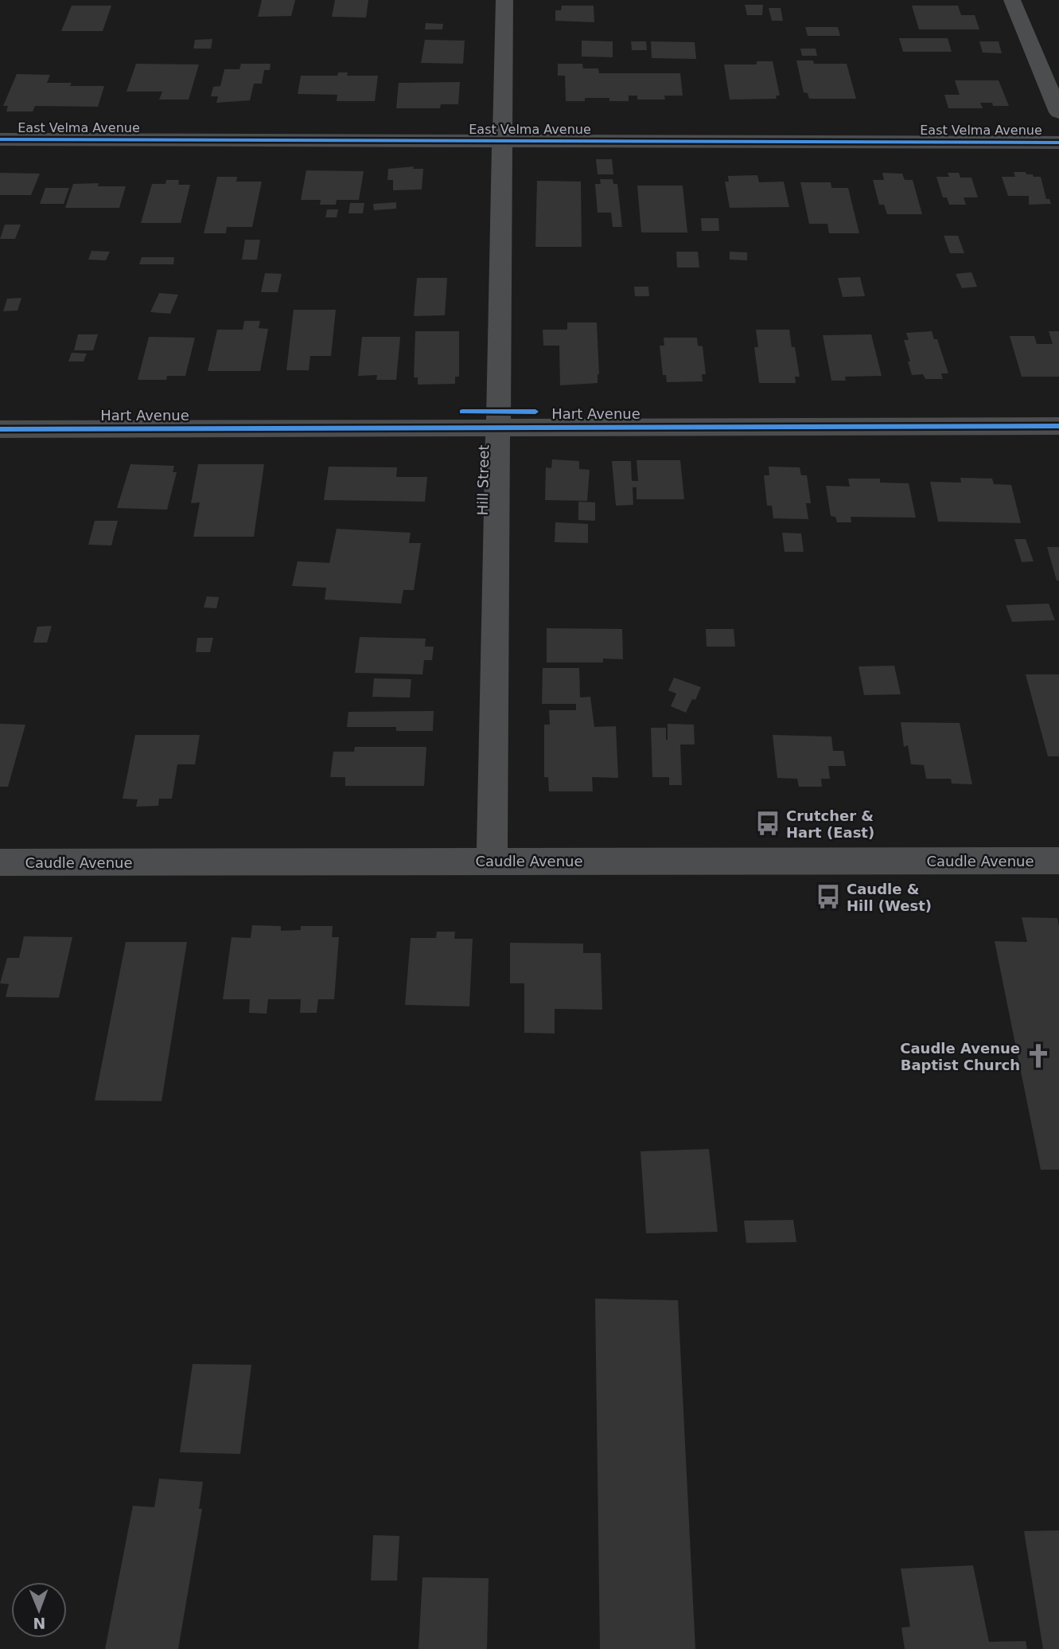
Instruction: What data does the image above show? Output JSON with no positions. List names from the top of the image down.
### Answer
{
  "streets": {
    "street": [
      "East Velma Avenue",
      "Hart Avenue",
      "Hill Street",
      "Caudle Avenue"
    ]
  },
  "crossings": [
    ["East Velma Avenue", "Hill Street"],
    ["Hart Avenue", "Hill Street"],
    ["Hill Street", "Caudle Avenue"]
  ],
  "places": {
    "bus stop": ["Crutcher & Hart (East)", "Caudle & Hill (West)"],
    "church": ["Caudle Avenue Baptist Church"]
  },
  "north": "bottom"
}
